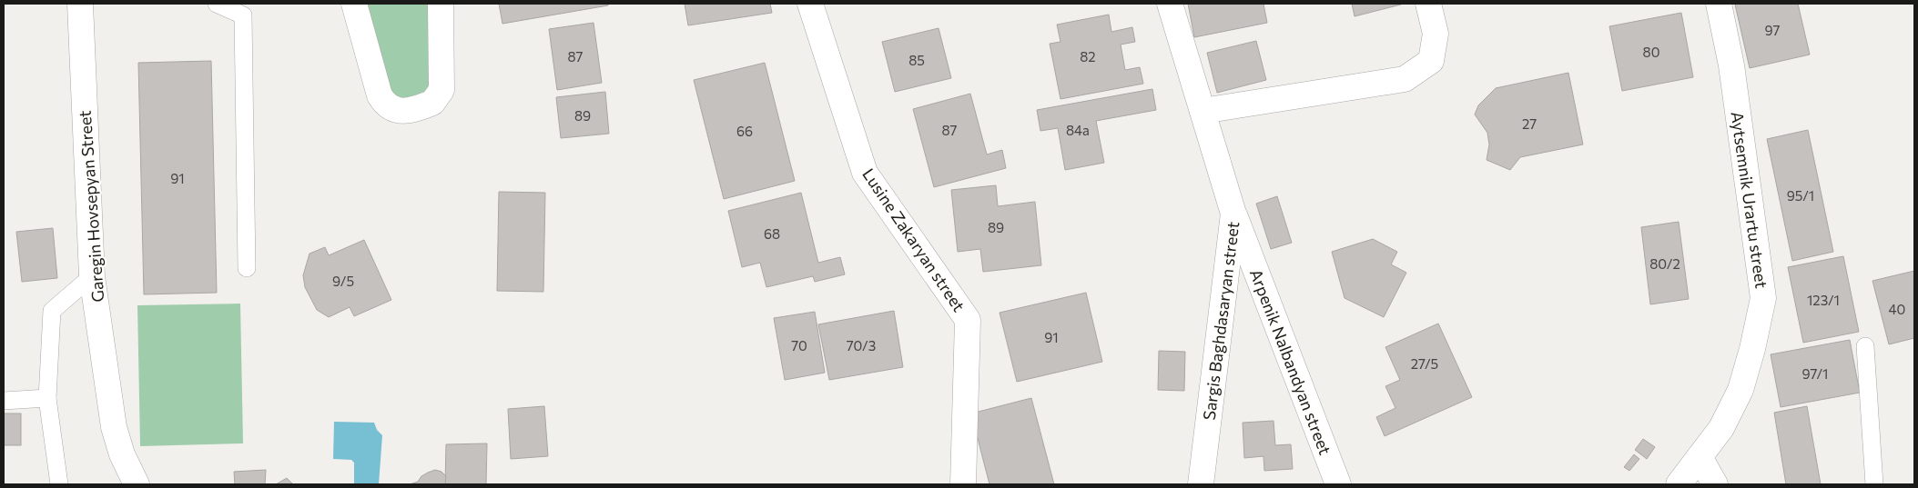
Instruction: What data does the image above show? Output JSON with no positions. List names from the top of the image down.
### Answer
{
  "streets": {
    "street": [
      "Aytsemnik Urartu street",
      "Garegin Hovsepyan Street",
      "Lusine Zakaryan street",
      "Sargis Baghdasaryan street",
      "Arpenik Nalbandyan street"
    ]
  },
  "crossings": [
    ["Sargis Baghdasaryan street", "Arpenik Nalbandyan street"]
  ],
  "house_numbers": [
    "97",
    "80",
    "87",
    "82",
    "85",
    "89",
    "27",
    "87",
    "84a",
    "66",
    "91",
    "95/1",
    "89",
    "68",
    "80/2",
    "9/5",
    "123/1",
    "40",
    "91",
    "70",
    "70/3",
    "27/5",
    "97/1"
  ]
}
